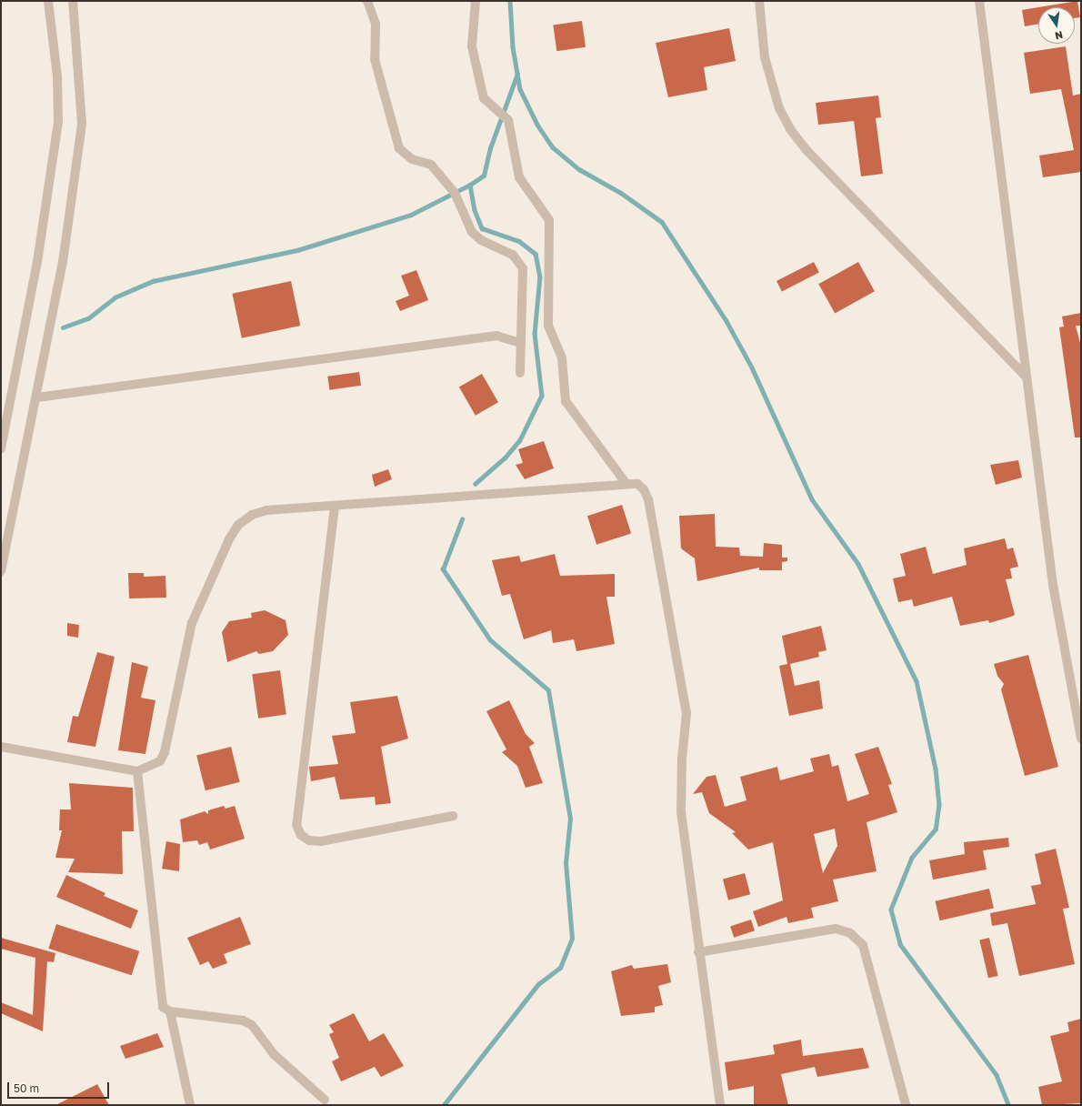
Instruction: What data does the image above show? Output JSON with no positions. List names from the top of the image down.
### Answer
{
  "scale_bar": "50 m",
  "north": "bottom"
}
